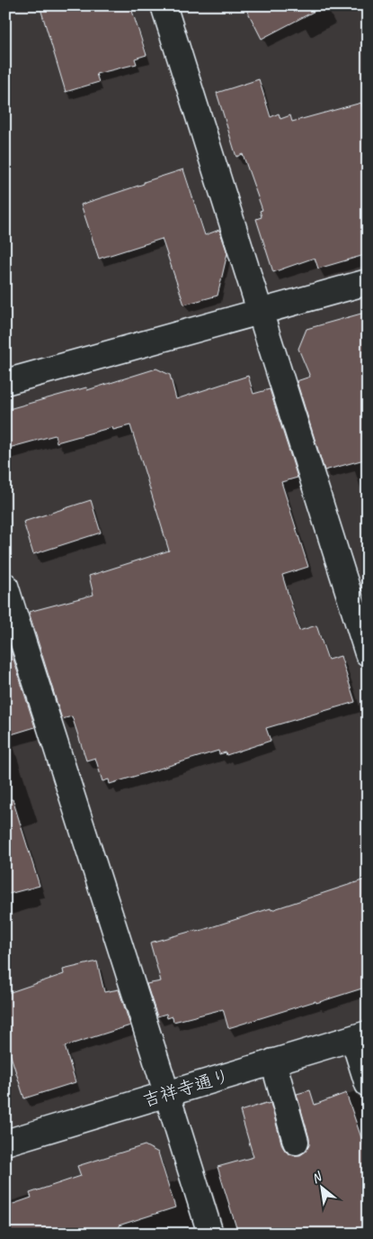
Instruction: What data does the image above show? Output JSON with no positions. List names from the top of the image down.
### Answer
{
  "streets": {
    "street": ["吉祥寺通り"]
  },
  "north": "top left"
}
